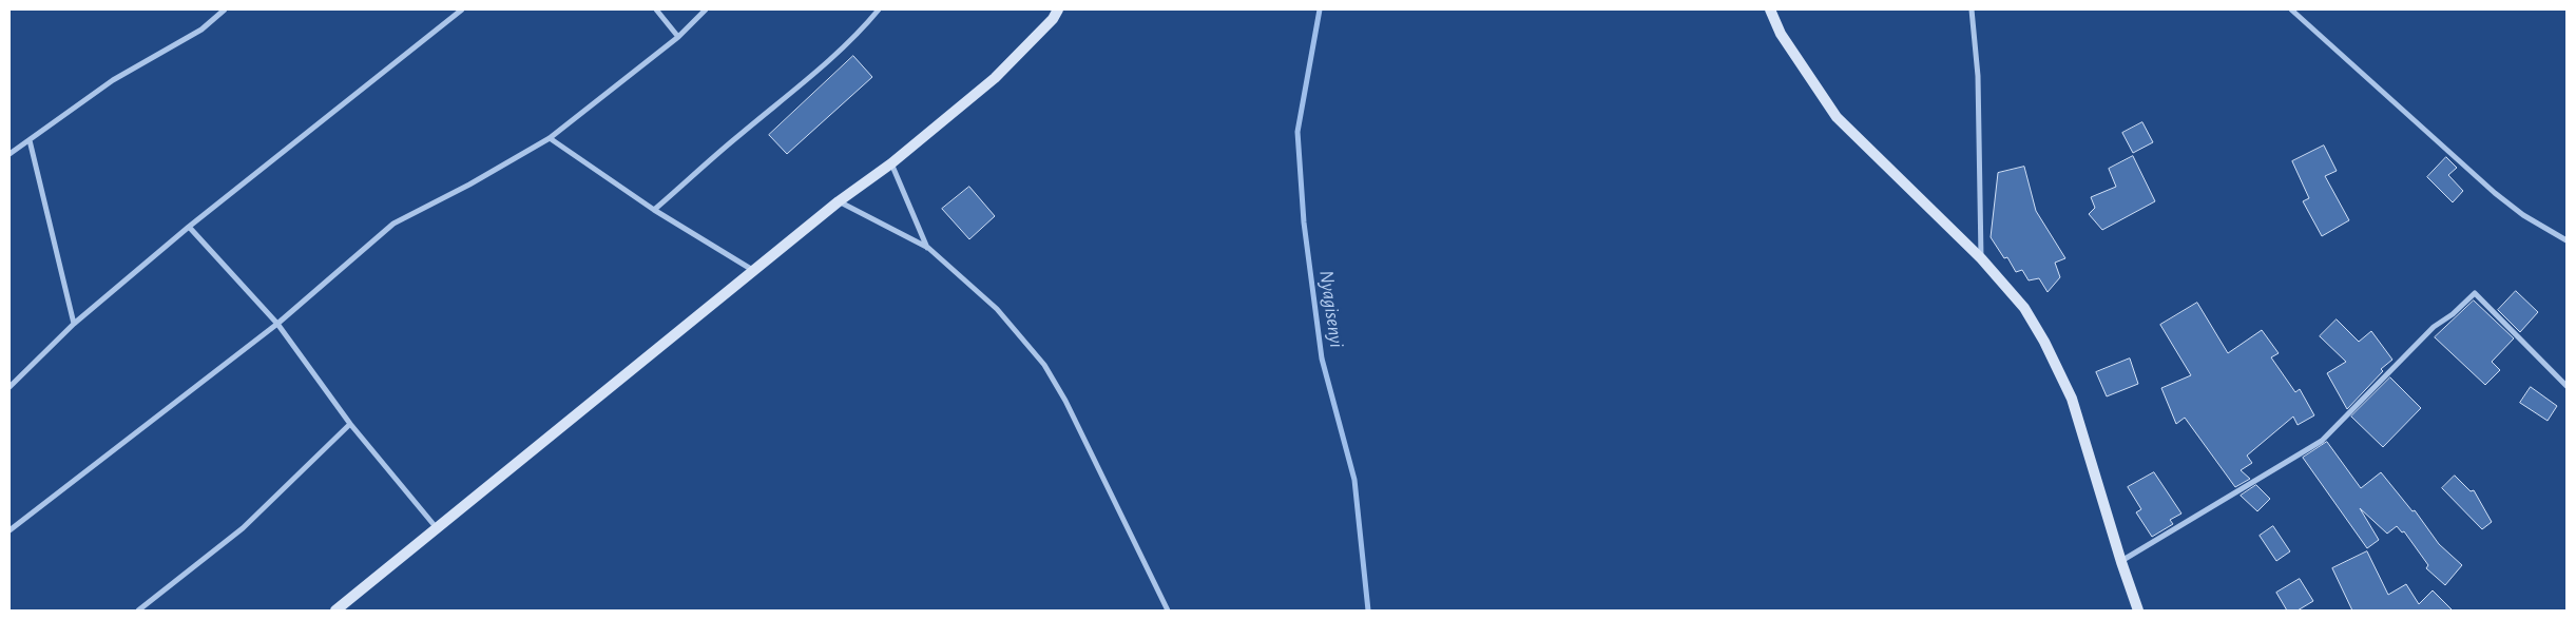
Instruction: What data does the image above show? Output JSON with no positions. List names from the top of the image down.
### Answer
{
  "water": ["Nyagisenyi"]
}
